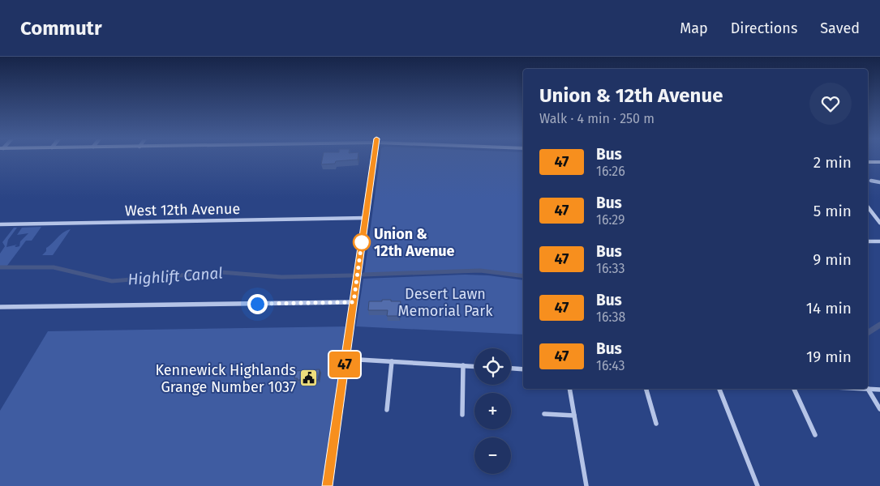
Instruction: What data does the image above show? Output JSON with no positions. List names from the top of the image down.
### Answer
{
  "streets": {
    "street": ["West 12th Avenue"]
  },
  "water": ["Highlift Canal"],
  "parks": ["Desert Lawn Memorial Park"],
  "places": {
    "other": ["Union & 12th Avenue"],
    "public building": ["Kennewick Highlands Grange Number 1037"]
  },
  "lines": ["bus line 47"],
  "page": {
    "header": "Commutr",
    "nav": ["Map", "Directions", "Saved"],
    "on_map": "47",
    "heading": ["Union & 12th Avenue", "Walk · 4 min · 250 m"],
    "list": [
      {
        "mark": "47",
        "name": "Bus",
        "note": "16:26",
        "value": "2 min"
      },
      {
        "mark": "47",
        "name": "Bus",
        "note": "16:29",
        "value": "5 min"
      },
      {
        "mark": "47",
        "name": "Bus",
        "note": "16:33",
        "value": "9 min"
      },
      {
        "mark": "47",
        "name": "Bus",
        "note": "16:38",
        "value": "14 min"
      },
      {
        "mark": "47",
        "name": "Bus",
        "note": "16:43",
        "value": "19 min"
      }
    ],
    "map_buttons": ["+", "−"]
  }
}
